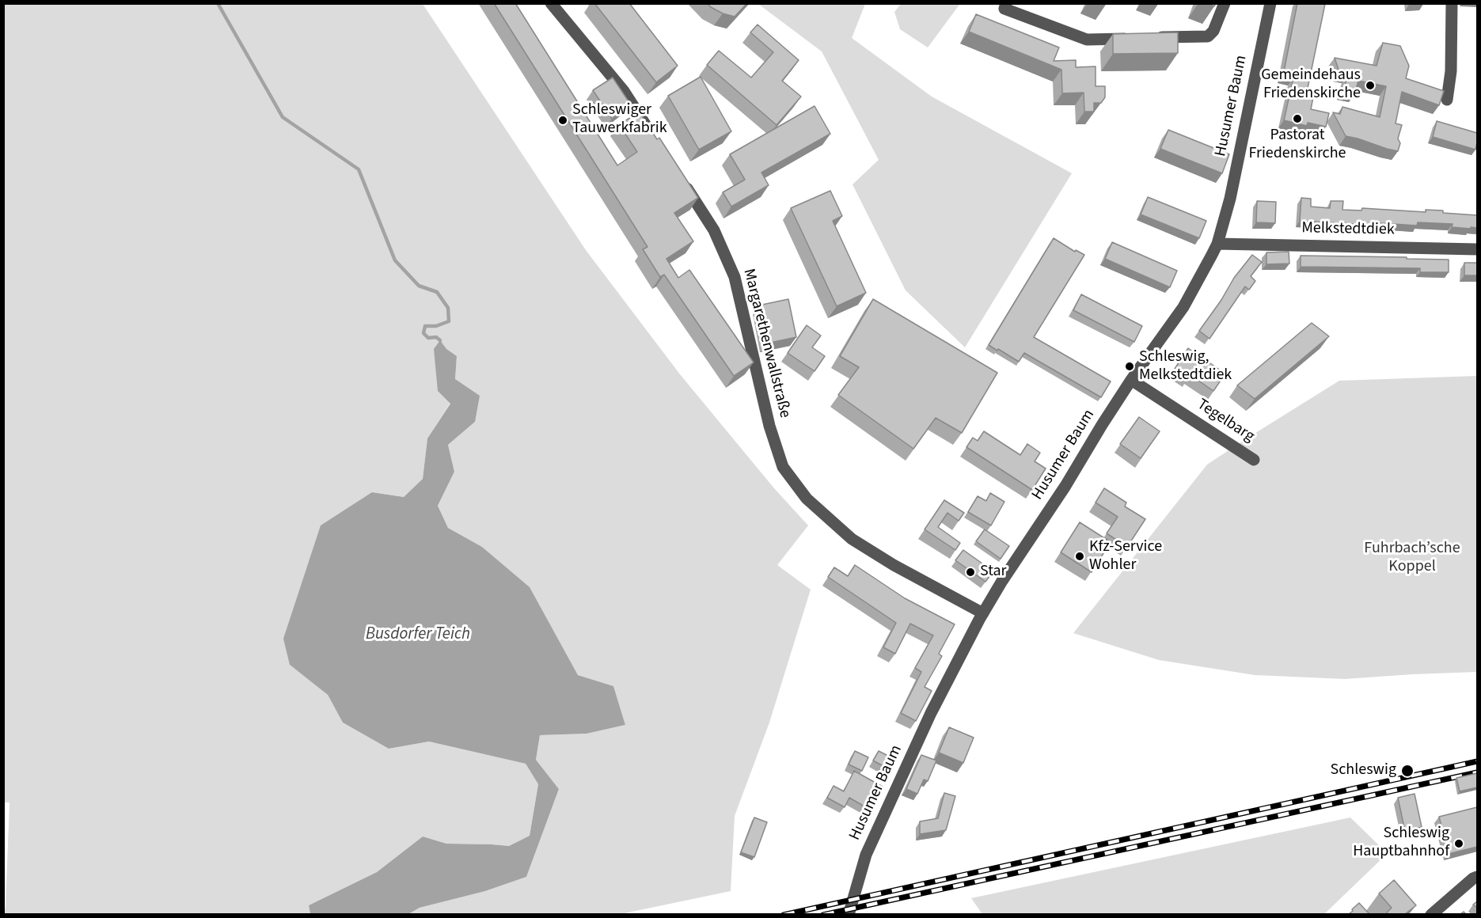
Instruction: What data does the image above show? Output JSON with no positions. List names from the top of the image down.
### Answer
{
  "streets": {
    "street": [
      "Husumer Baum",
      "Melkstedtdiek",
      "Margarethenwallstraße",
      "Tegelbarg"
    ]
  },
  "crossings": [
    ["Husumer Baum", "Melkstedtdiek"],
    ["Husumer Baum", "Margarethenwallstraße"],
    ["Husumer Baum", "Tegelbarg"]
  ],
  "water": ["Busdorfer Teich"],
  "parks": ["Fuhrbach’sche Koppel"],
  "places": [
    "Gemeindehaus Friedenskirche",
    "Pastorat Friedenskirche",
    "Schleswiger Tauwerkfabrik",
    "Schleswig, Melkstedtdiek",
    "Kfz-Service Wohler",
    "Star",
    "Schleswig",
    "Schleswig Hauptbahnhof"
  ]
}
